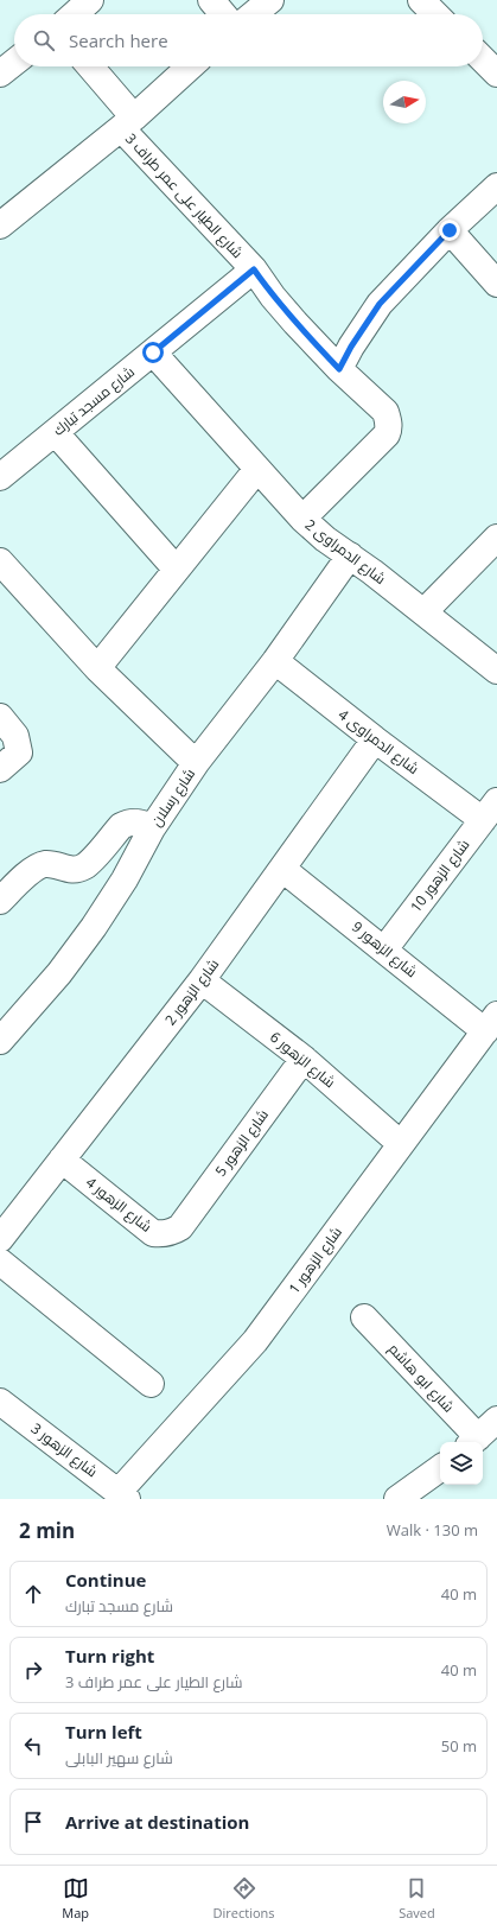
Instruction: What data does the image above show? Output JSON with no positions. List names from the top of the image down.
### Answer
{
  "streets": {
    "street": [
      "شارع الطيار على عمر طراف 3",
      "شارع مسجد تبارك",
      "شارع الدمراوى 2",
      "شارع الدمراوى 4",
      "شارع رسلان",
      "شارع الزهور 10",
      "شارع الزهور 9",
      "شارع الزهور 2",
      "شارع الزهور 6",
      "شارع الزهور 5",
      "شارع الزهور 4",
      "شارع الزهور 1",
      "شارع ابو هاشم",
      "شارع الزهور 3"
    ]
  },
  "crossings": [
    ["شارع الطيار على عمر طراف 3", "شارع مسجد تبارك"],
    ["شارع الطيار على عمر طراف 3", "شارع الدمراوى 2"],
    ["شارع مسجد تبارك", "شارع الدمراوى 2"],
    ["شارع الدمراوى 2", "شارع رسلان"],
    ["شارع الدمراوى 4", "شارع رسلان"],
    ["شارع الدمراوى 4", "شارع الزهور 10"],
    ["شارع الدمراوى 4", "شارع الزهور 2"],
    ["شارع الزهور 10", "شارع الزهور 9"],
    ["شارع الزهور 9", "شارع الزهور 2"],
    ["شارع الزهور 9", "شارع الزهور 1"],
    ["شارع الزهور 2", "شارع الزهور 6"],
    ["شارع الزهور 2", "شارع الزهور 4"],
    ["شارع الزهور 6", "شارع الزهور 5"],
    ["شارع الزهور 6", "شارع الزهور 1"],
    ["شارع الزهور 5", "شارع الزهور 4"],
    ["شارع الزهور 1", "شارع الزهور 3"]
  ],
  "north": "right",
  "page": {
    "search": "Search here",
    "heading": ["2 min", "Walk · 130 m"],
    "list": [
      ["Continue", "شارع مسجد تبارك", "40 m"],
      ["Turn right", "شارع الطيار على عمر طراف 3", "40 m"],
      ["Turn left", "شارع سهير البابلى", "50 m"],
      "Arrive at destination"
    ],
    "nav": ["Map", "Directions", "Saved"]
  }
}
